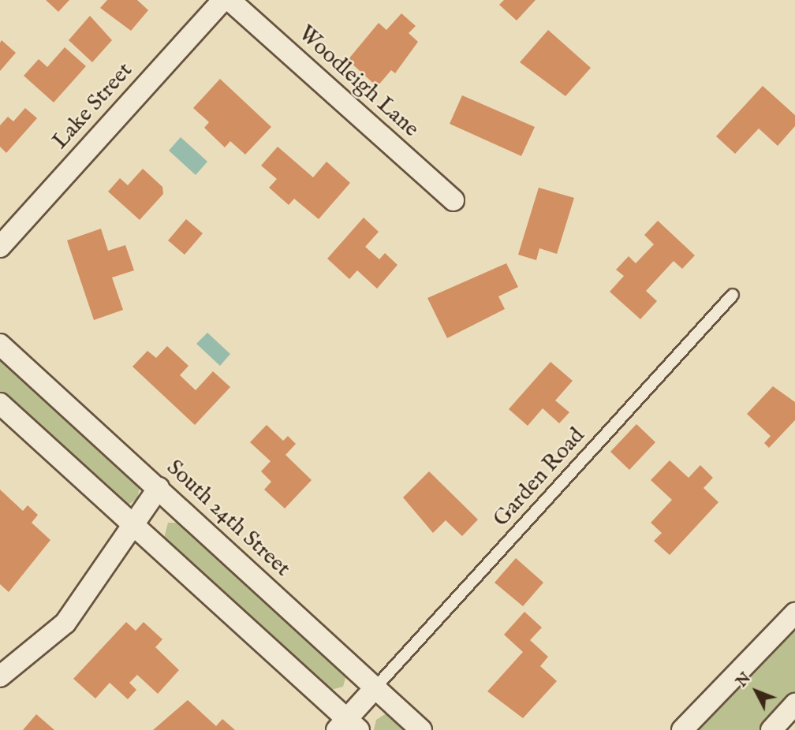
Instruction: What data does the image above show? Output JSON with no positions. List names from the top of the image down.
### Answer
{
  "streets": {
    "street": ["Woodleigh Lane", "Lake Street", "South 24th Street"],
    "lane": ["Garden Road"]
  },
  "crossings": [
    ["Garden Road", "South 24th Street"]
  ],
  "north": "top left"
}
